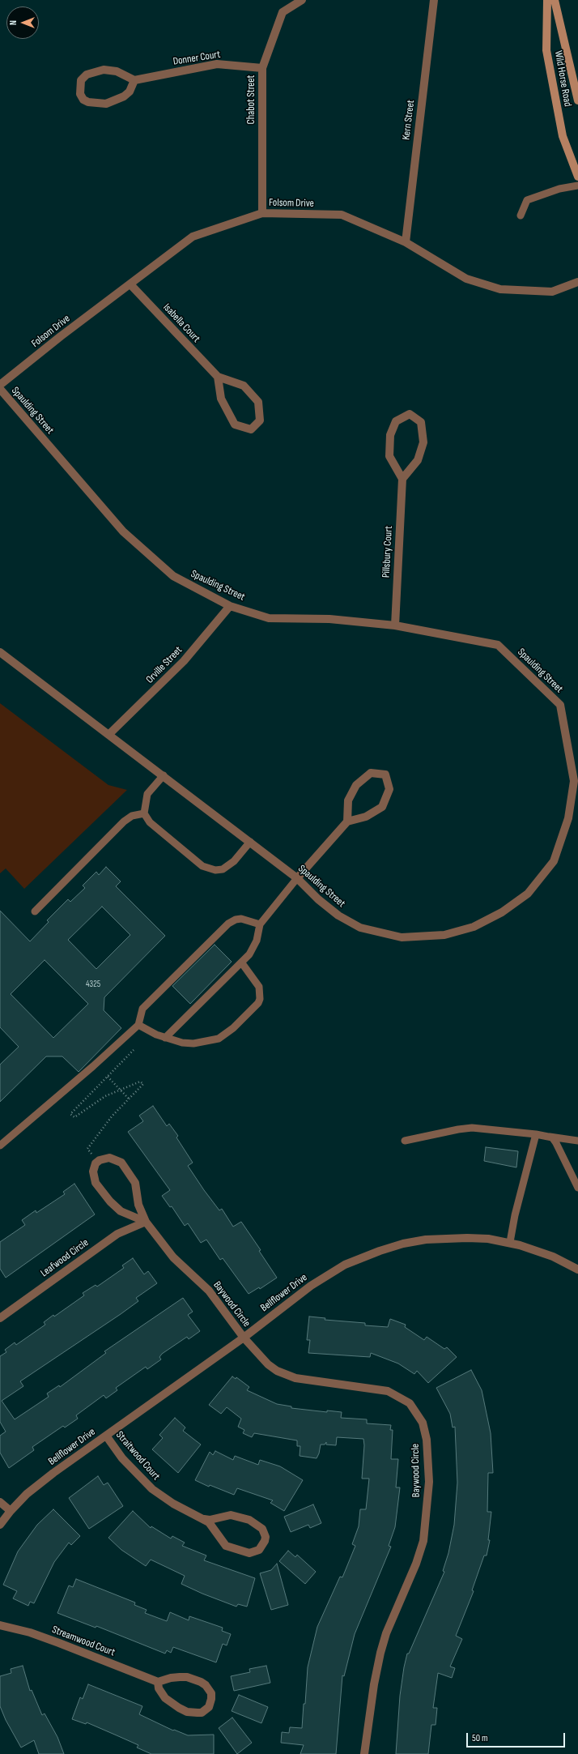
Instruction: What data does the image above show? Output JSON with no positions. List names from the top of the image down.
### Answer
{
  "streets": {
    "street": [
      "Donner Court",
      "Wild Horse Road",
      "Chabot Street",
      "Kern Street",
      "Folsom Drive",
      "Isabella Court",
      "Spaulding Street",
      "Pillsbury Court",
      "Orville Street",
      "Leafwood Circle",
      "Bellflower Drive",
      "Baywood Circle",
      "Straitwood Court",
      "Streamwood Court"
    ]
  },
  "crossings": [
    ["Donner Court", "Chabot Street"],
    ["Chabot Street", "Folsom Drive"],
    ["Kern Street", "Folsom Drive"],
    ["Folsom Drive", "Isabella Court"],
    ["Spaulding Street", "Pillsbury Court"],
    ["Spaulding Street", "Orville Street"],
    ["Leafwood Circle", "Baywood Circle"],
    ["Bellflower Drive", "Baywood Circle"],
    ["Bellflower Drive", "Straitwood Court"]
  ],
  "house_numbers": ["4325"],
  "scale_bar": "50 m",
  "north": "left"
}
